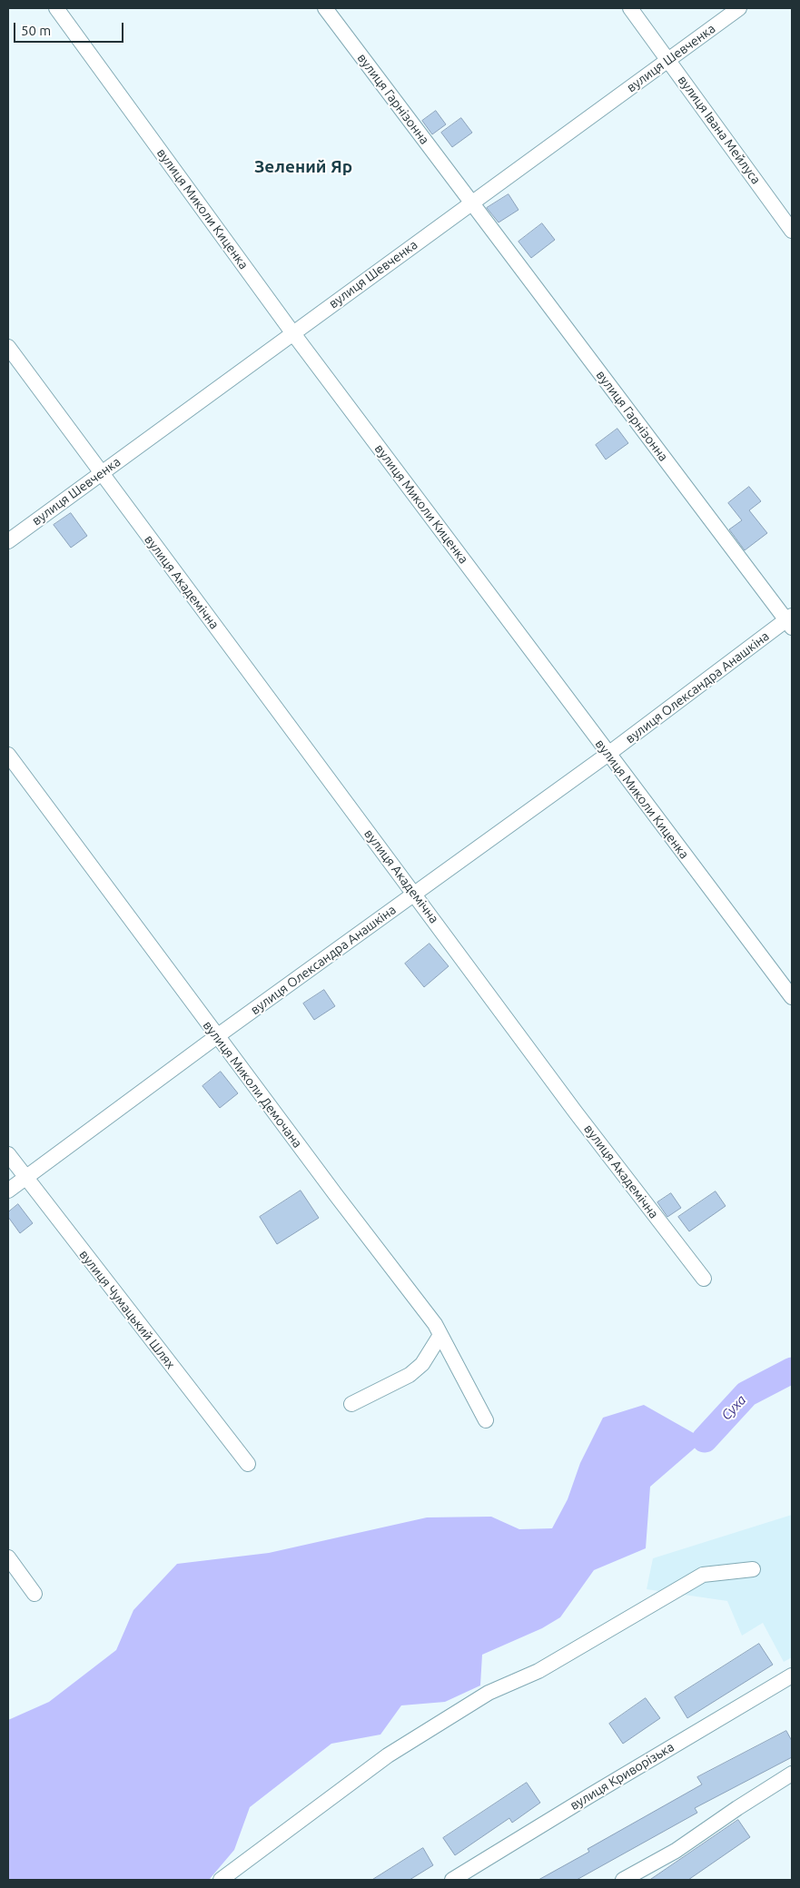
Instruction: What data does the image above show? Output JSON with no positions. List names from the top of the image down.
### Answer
{
  "streets": {
    "street": [
      "вулиця Шевченка",
      "вулиця Гарнізонна",
      "вулиця Івана Мейлуса",
      "вулиця Миколи Киценка",
      "вулиця Академічна",
      "вулиця Олександра Анашкіна",
      "вулиця Миколи Демочана",
      "вулиця Чумацький Шлях",
      "вулиця Криворізька"
    ]
  },
  "crossings": [
    ["вулиця Шевченка", "вулиця Гарнізонна"],
    ["вулиця Шевченка", "вулиця Івана Мейлуса"],
    ["вулиця Шевченка", "вулиця Миколи Киценка"],
    ["вулиця Шевченка", "вулиця Академічна"],
    ["вулиця Гарнізонна", "вулиця Олександра Анашкіна"],
    ["вулиця Миколи Киценка", "вулиця Олександра Анашкіна"],
    ["вулиця Академічна", "вулиця Олександра Анашкіна"],
    ["вулиця Олександра Анашкіна", "вулиця Миколи Демочана"],
    ["вулиця Олександра Анашкіна", "вулиця Чумацький Шлях"]
  ],
  "districts": ["Зелений Яр"],
  "water": ["Суха"],
  "scale_bar": "50 m"
}
